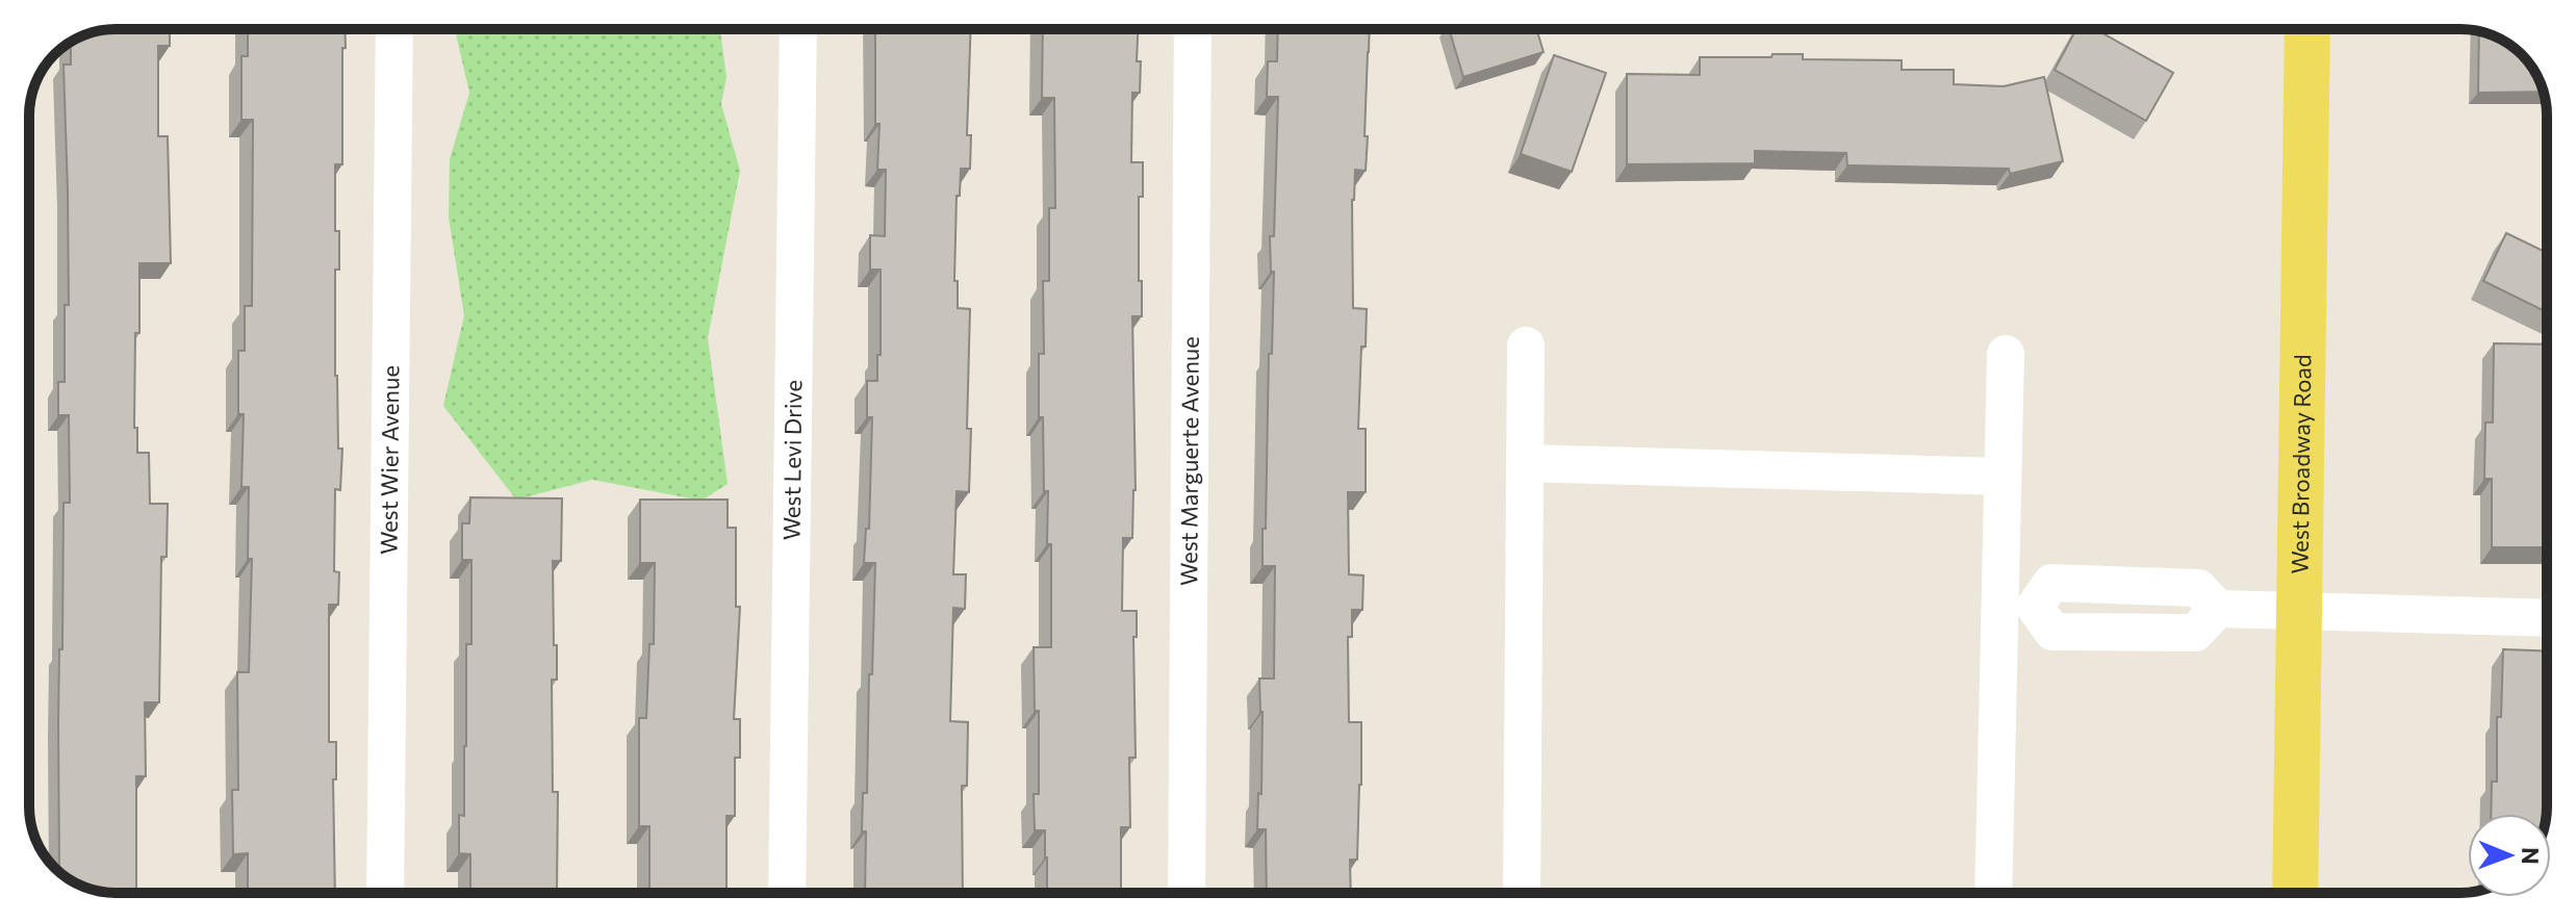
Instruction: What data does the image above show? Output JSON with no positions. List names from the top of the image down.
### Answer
{
  "streets": {
    "main road": ["West Broadway Road"],
    "street": ["West Wier Avenue", "West Levi Drive", "West Marguerte Avenue"]
  },
  "north": "right"
}
